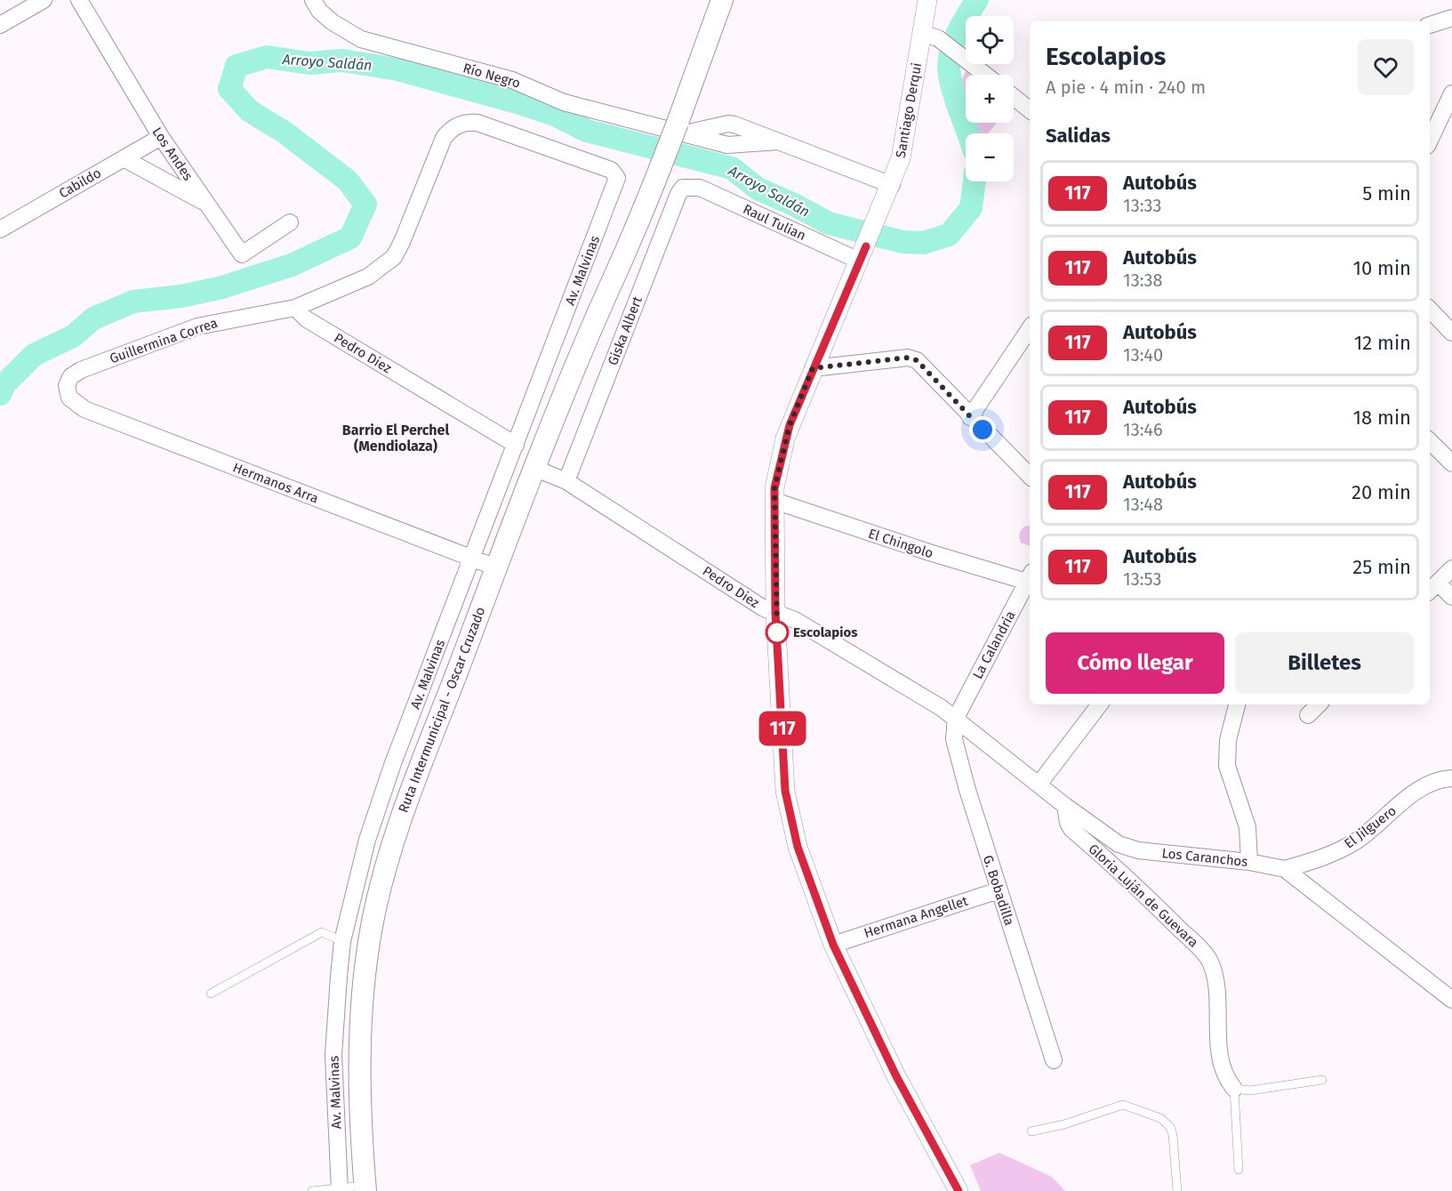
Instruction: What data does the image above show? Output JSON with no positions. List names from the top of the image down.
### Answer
{
  "streets": {
    "main road": ["Ruta Intermunicipal - Oscar Cruzado"],
    "street": [
      "Río Negro",
      "Santiago Derqui",
      "Los Andes",
      "Cabildo",
      "Raul Tulian",
      "Av. Malvinas",
      "Giska Albert",
      "Guillermina Correa",
      "Pedro Diez",
      "Hermanos Arra",
      "El Chingolo",
      "La Calandria",
      "El Jilguero",
      "Los Caranchos",
      "G. Bobadilla",
      "Gloria Luján de Guevara",
      "Hermana Angellet"
    ]
  },
  "crossings": [
    ["Río Negro", "Santiago Derqui"],
    ["Río Negro", "Ruta Intermunicipal - Oscar Cruzado"],
    ["Santiago Derqui", "Raul Tulian"],
    ["Santiago Derqui", "Pedro Diez"],
    ["Santiago Derqui", "El Chingolo"],
    ["Santiago Derqui", "Hermana Angellet"],
    ["Los Andes", "Cabildo"],
    ["Raul Tulian", "Giska Albert"],
    ["Av. Malvinas", "Guillermina Correa"],
    ["Av. Malvinas", "Pedro Diez"],
    ["Av. Malvinas", "Hermanos Arra"],
    ["Giska Albert", "Pedro Diez"],
    ["Guillermina Correa", "Pedro Diez"],
    ["Guillermina Correa", "Hermanos Arra"],
    ["Pedro Diez", "La Calandria"],
    ["Pedro Diez", "Ruta Intermunicipal - Oscar Cruzado"],
    ["Pedro Diez", "Los Caranchos"],
    ["Pedro Diez", "G. Bobadilla"],
    ["Hermanos Arra", "Ruta Intermunicipal - Oscar Cruzado"],
    ["El Chingolo", "La Calandria"],
    ["La Calandria", "Los Caranchos"],
    ["La Calandria", "G. Bobadilla"],
    ["El Jilguero", "Los Caranchos"],
    ["Los Caranchos", "G. Bobadilla"],
    ["Los Caranchos", "Gloria Luján de Guevara"],
    ["G. Bobadilla", "Hermana Angellet"]
  ],
  "districts": ["Barrio El Perchel (Mendiolaza)"],
  "water": ["Arroyo Saldán"],
  "places": ["Escolapios"],
  "lines": ["bus line 117"],
  "page": {
    "on_map": "117",
    "map_buttons": ["+", "−"],
    "heading": [
      ["Escolapios", "A pie · 4 min · 240 m"],
      "Salidas"
    ],
    "list": [
      {
        "mark": "117",
        "name": "Autobús",
        "note": "13:33",
        "value": "5 min"
      },
      {
        "mark": "117",
        "name": "Autobús",
        "note": "13:38",
        "value": "10 min"
      },
      {
        "mark": "117",
        "name": "Autobús",
        "note": "13:40",
        "value": "12 min"
      },
      {
        "mark": "117",
        "name": "Autobús",
        "note": "13:46",
        "value": "18 min"
      },
      {
        "mark": "117",
        "name": "Autobús",
        "note": "13:48",
        "value": "20 min"
      },
      {
        "mark": "117",
        "name": "Autobús",
        "note": "13:53",
        "value": "25 min"
      }
    ],
    "buttons": ["Cómo llegar", "Billetes"]
  }
}
